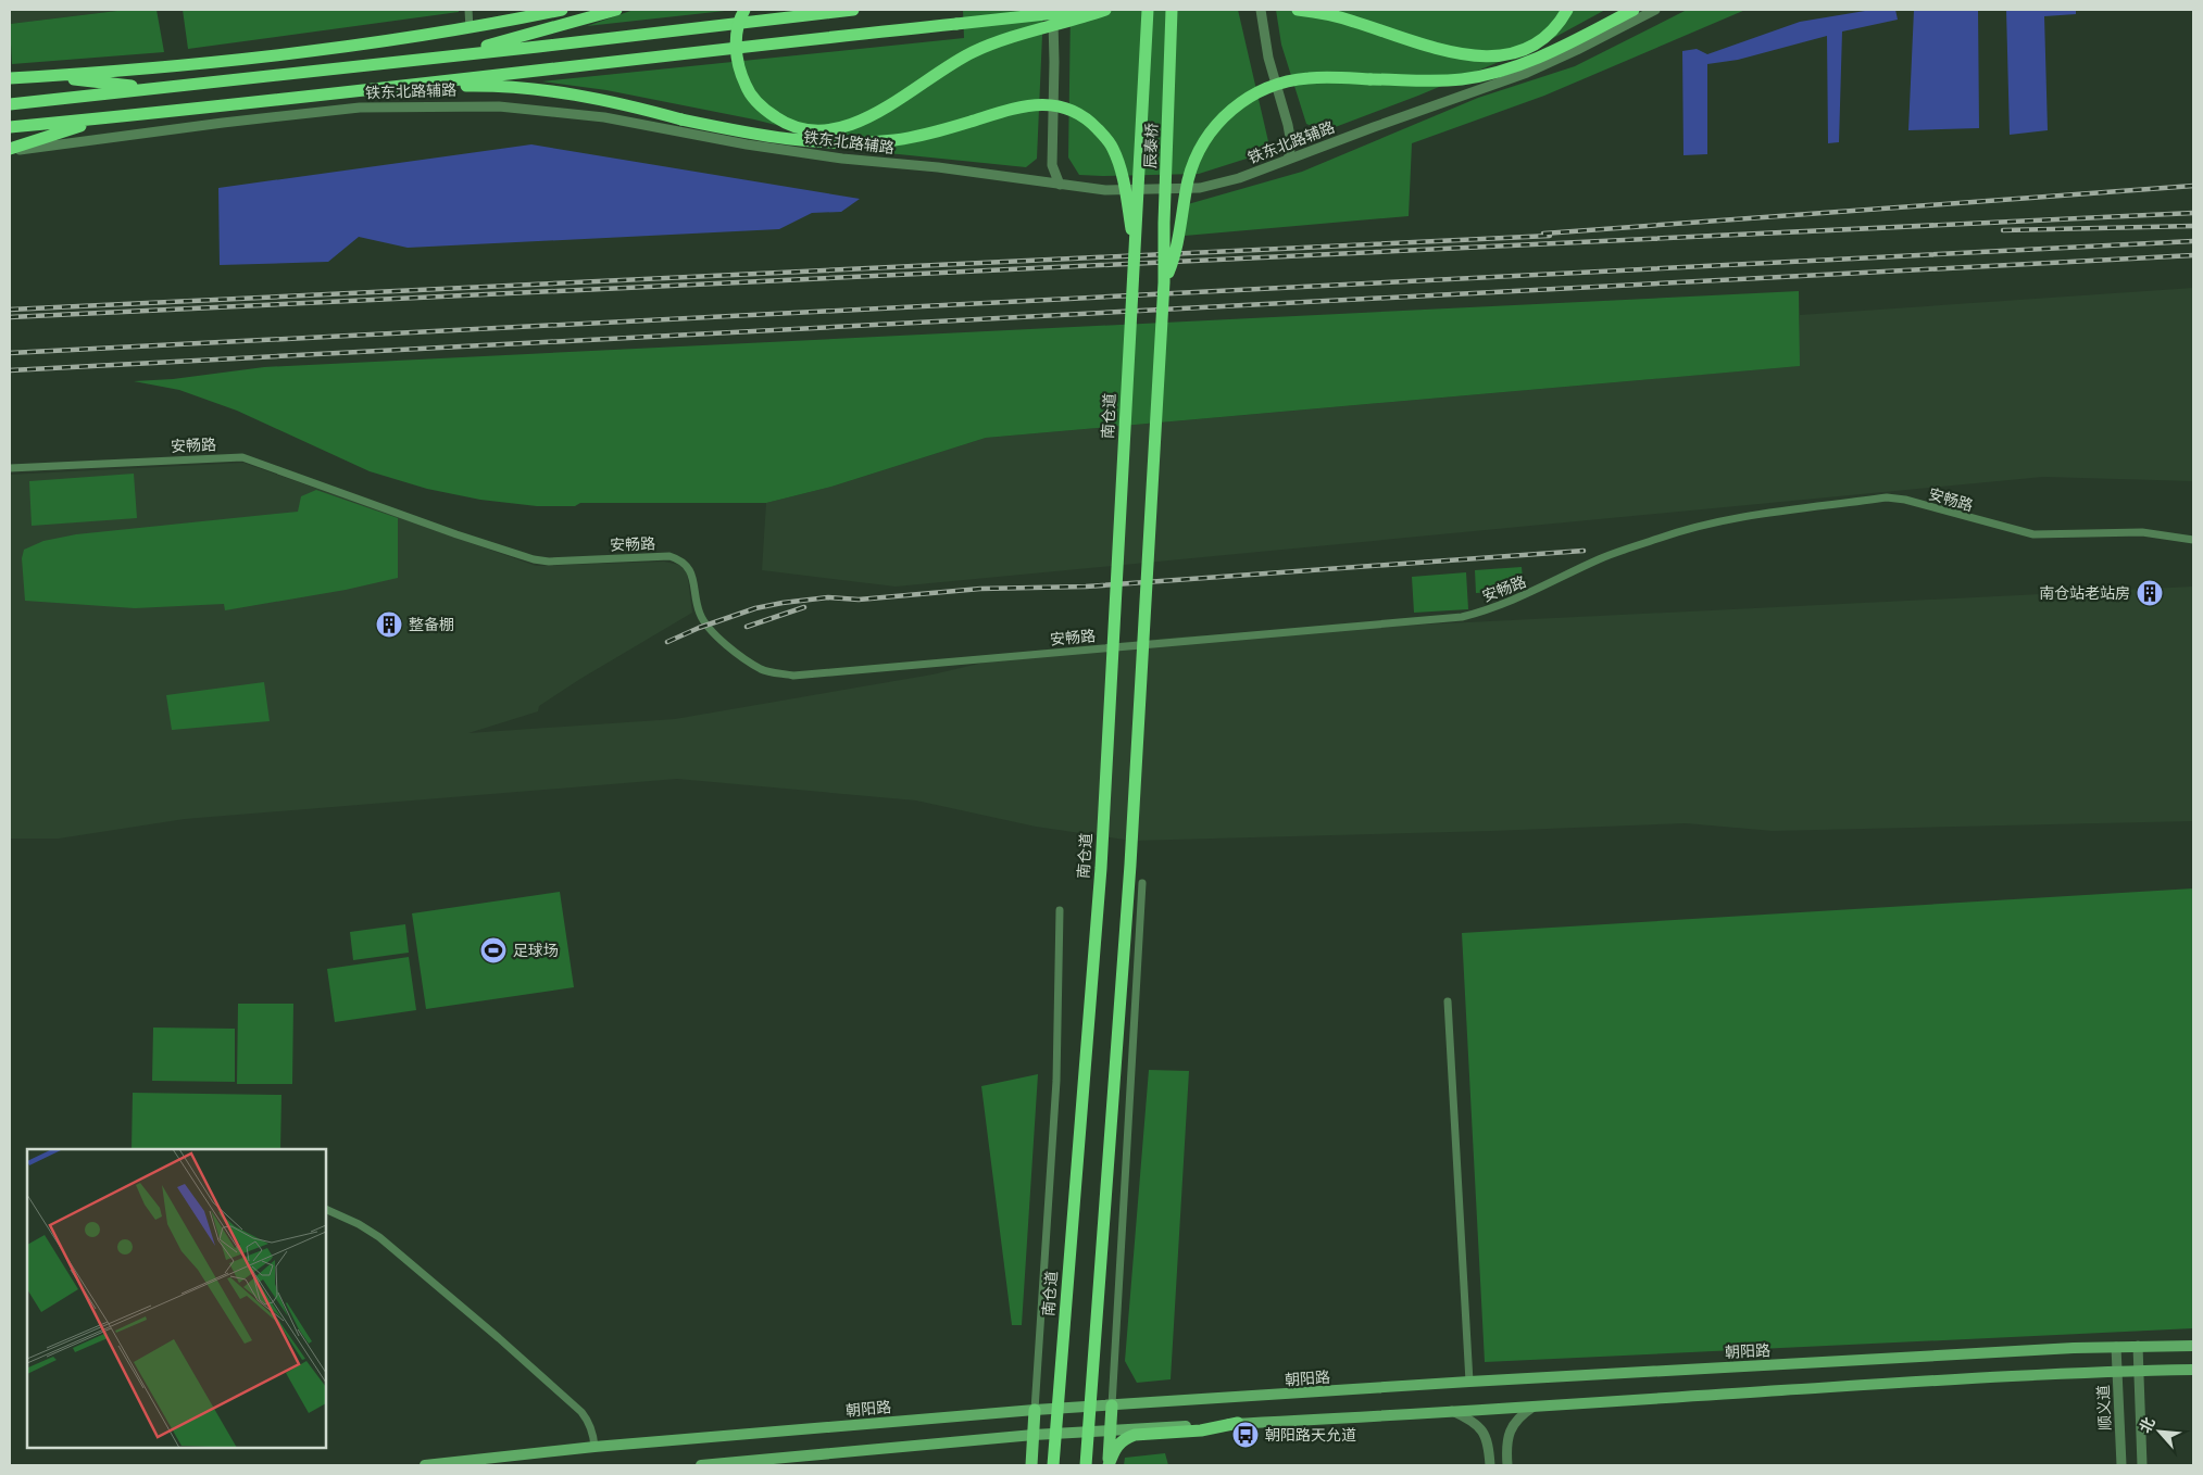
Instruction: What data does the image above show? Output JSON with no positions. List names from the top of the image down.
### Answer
{
  "streets": {
    "highway": ["辰泰桥", "南仓道"],
    "main road": ["朝阳路"],
    "street": ["铁东北路辅路", "安畅路", "顺义道"]
  },
  "crossings": [
    ["辰泰桥", "南仓道"],
    ["朝阳路", "顺义道"]
  ],
  "places": {
    "building": ["南仓站老站房", "整备棚"],
    "sports": ["足球场"],
    "bus stop": ["朝阳路天允道"]
  },
  "north": "top left"
}
